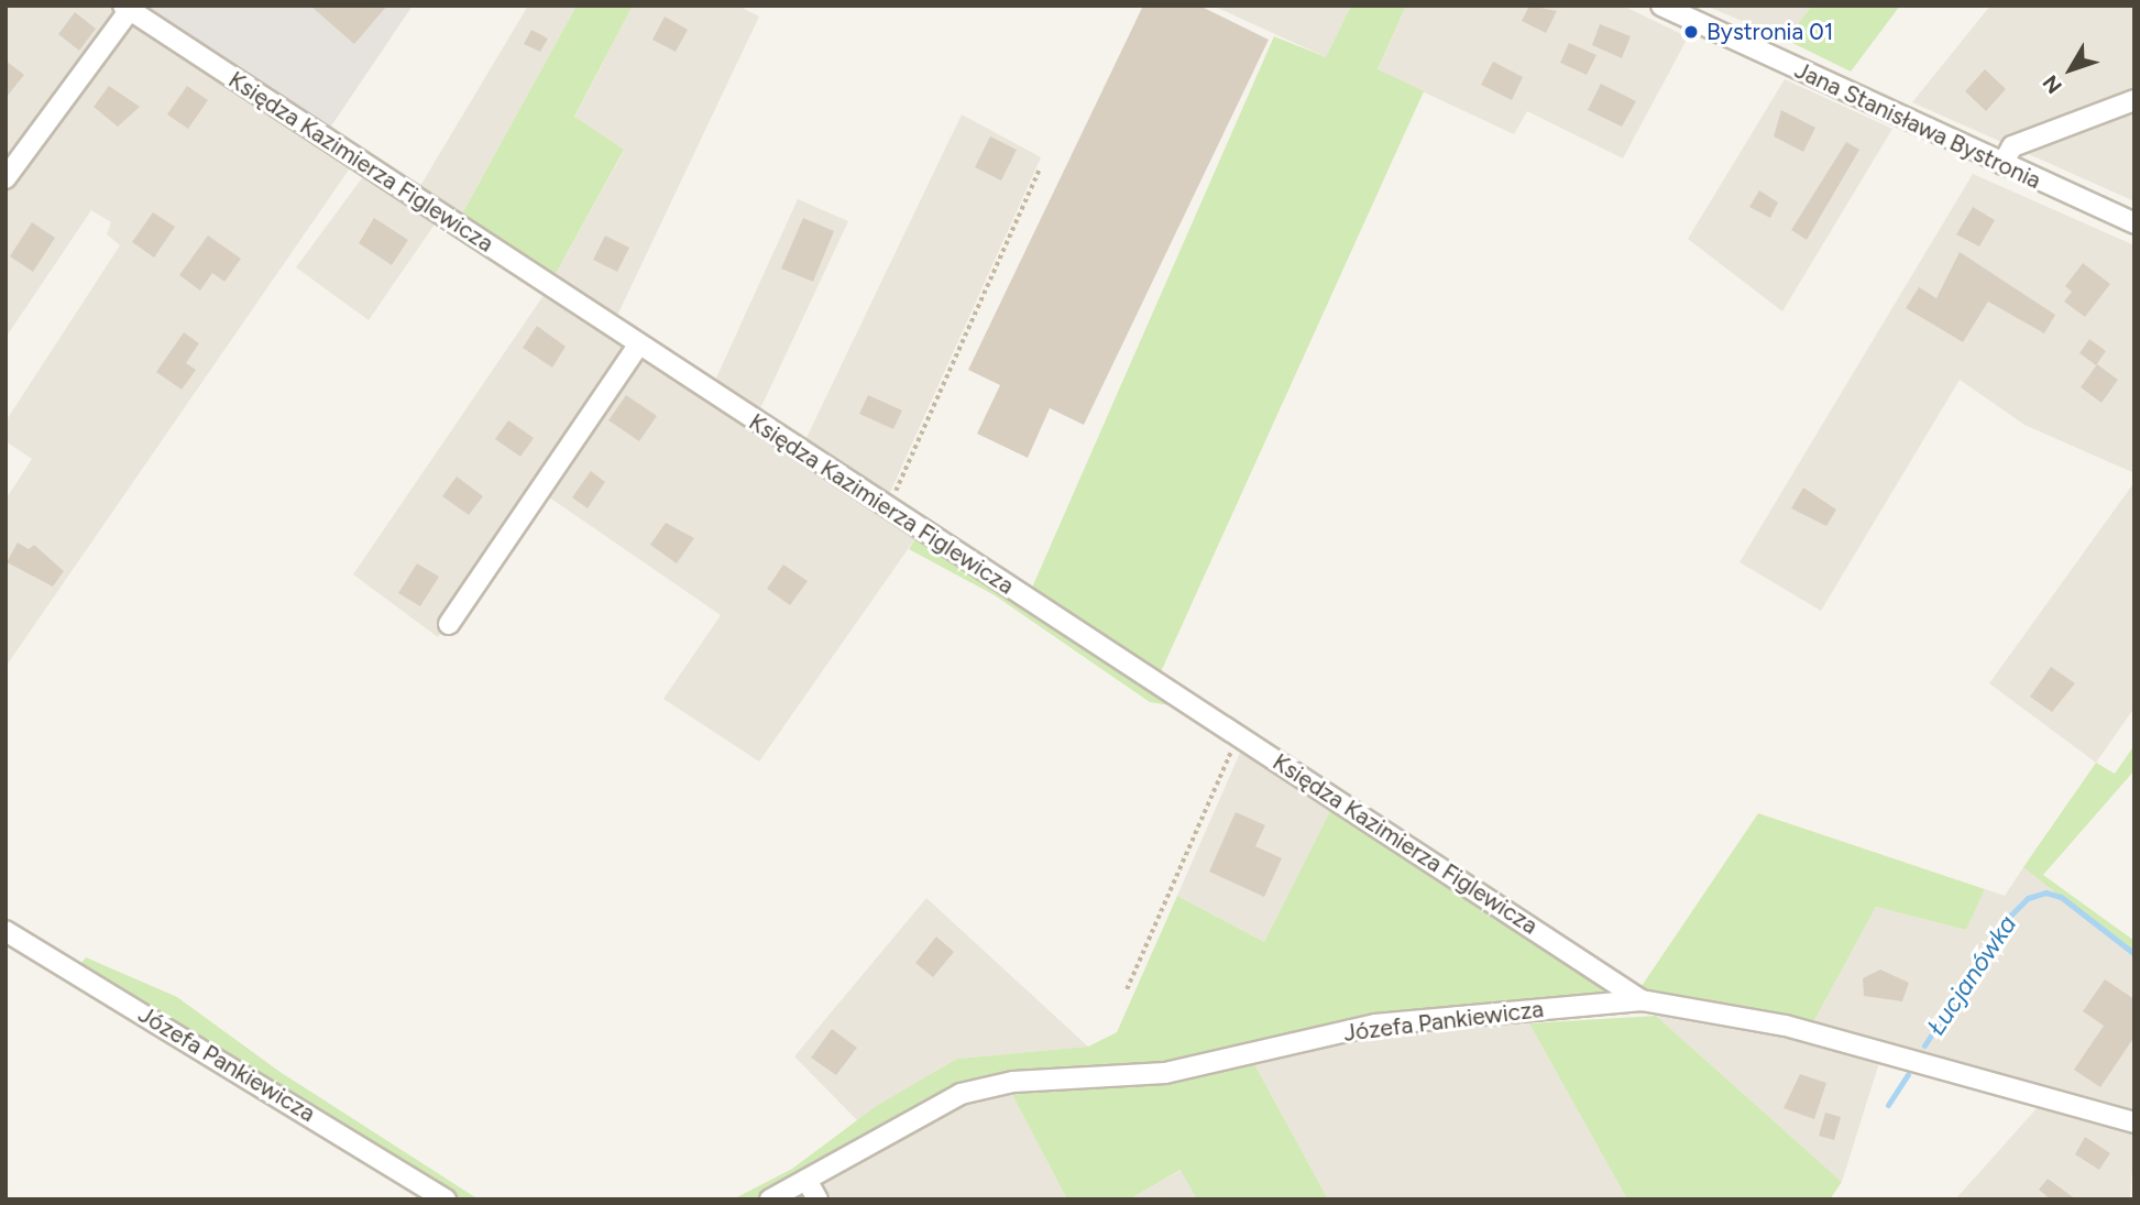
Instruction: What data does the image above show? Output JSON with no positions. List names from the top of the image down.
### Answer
{
  "streets": {
    "street": ["Jana Stanisława Bystronia", "Księdza Kazimierza Figlewicza", "Józefa Pankiewicza"]
  },
  "crossings": [
    ["Księdza Kazimierza Figlewicza", "Józefa Pankiewicza"]
  ],
  "water": ["Łucjanówka"],
  "places": ["Bystronia 01"],
  "north": "bottom left"
}
